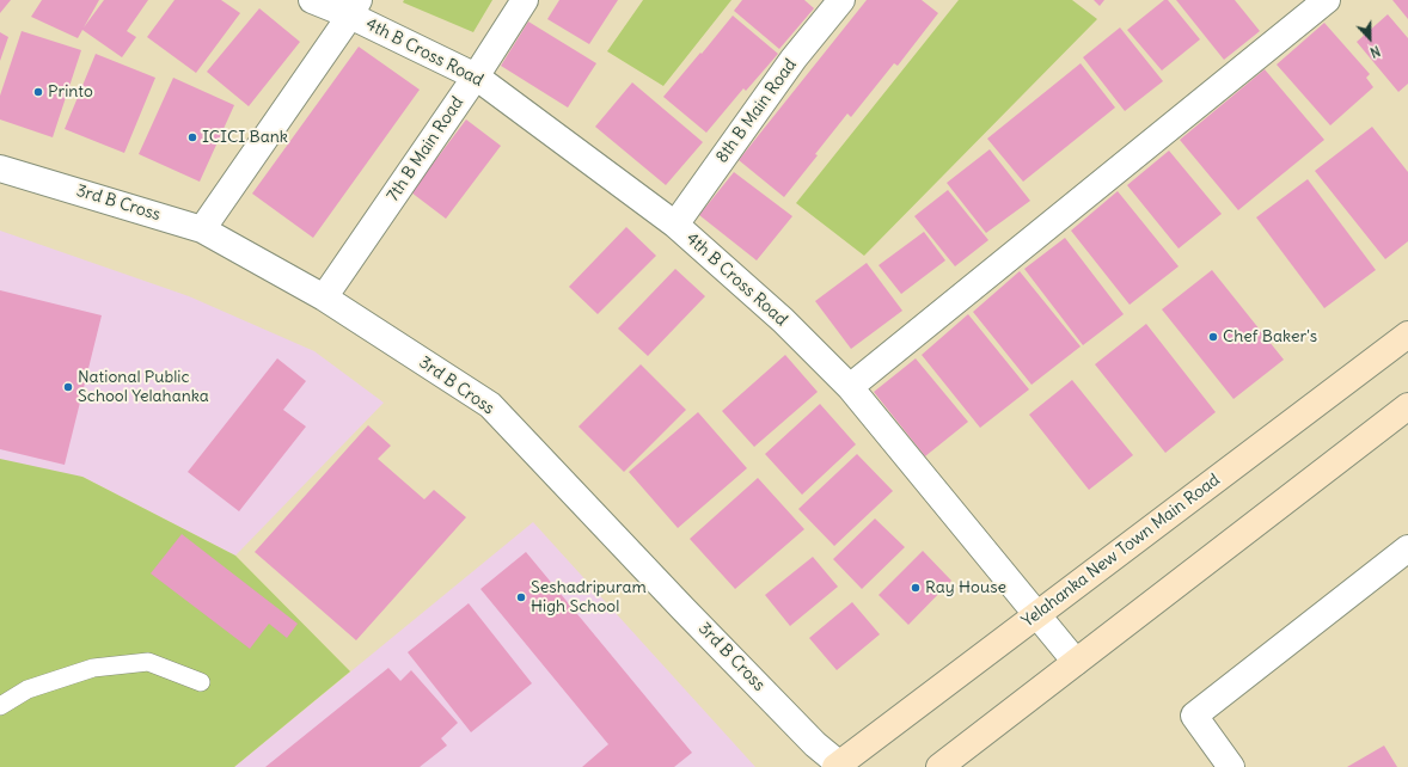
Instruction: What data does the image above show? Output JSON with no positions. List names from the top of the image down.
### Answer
{
  "streets": {
    "main road": ["Yelahanka New Town Main Road"],
    "street": [
      "4th B Cross Road",
      "8th B Main Road",
      "7th B Main Road",
      "3rd B Cross"
    ]
  },
  "crossings": [
    ["4th B Cross Road", "8th B Main Road"],
    ["4th B Cross Road", "7th B Main Road"],
    ["4th B Cross Road", "Yelahanka New Town Main Road"],
    ["7th B Main Road", "3rd B Cross"],
    ["3rd B Cross", "Yelahanka New Town Main Road"]
  ],
  "places": [
    "Printo",
    "ICICI Bank",
    "Chef Baker's",
    "National Public School Yelahanka",
    "Ray House",
    "Seshadripuram High School"
  ],
  "north": "bottom"
}
